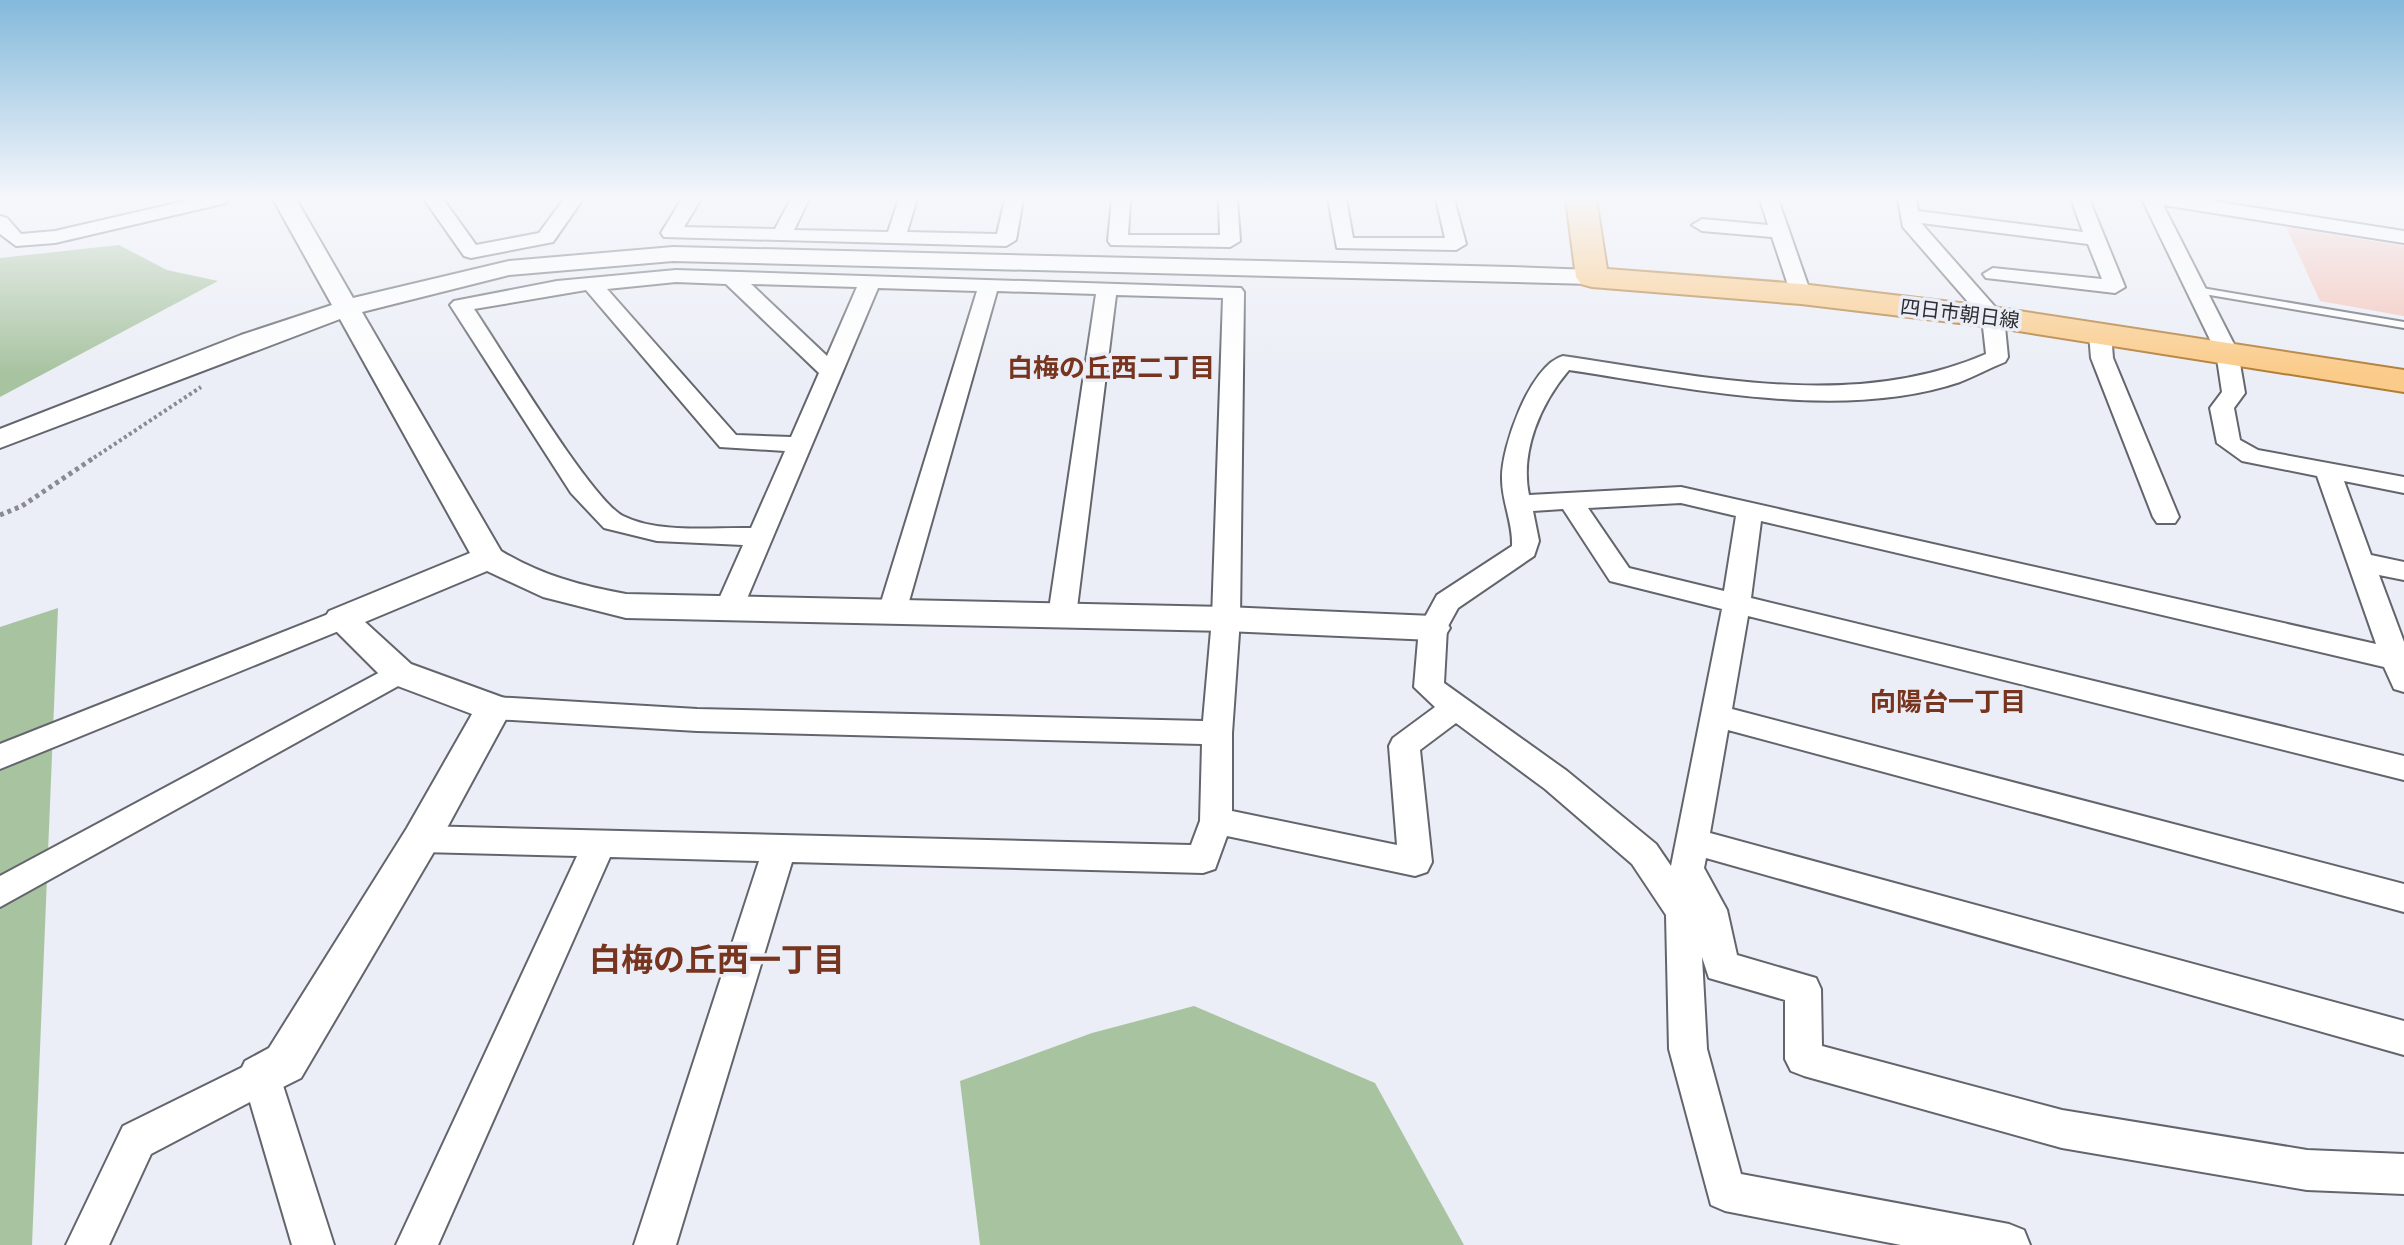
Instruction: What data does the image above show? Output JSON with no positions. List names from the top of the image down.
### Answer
{
  "streets": {
    "main road": ["四日市朝日線"]
  },
  "districts": ["白梅の丘西二丁目", "向陽台一丁目", "白梅の丘西一丁目"]
}
